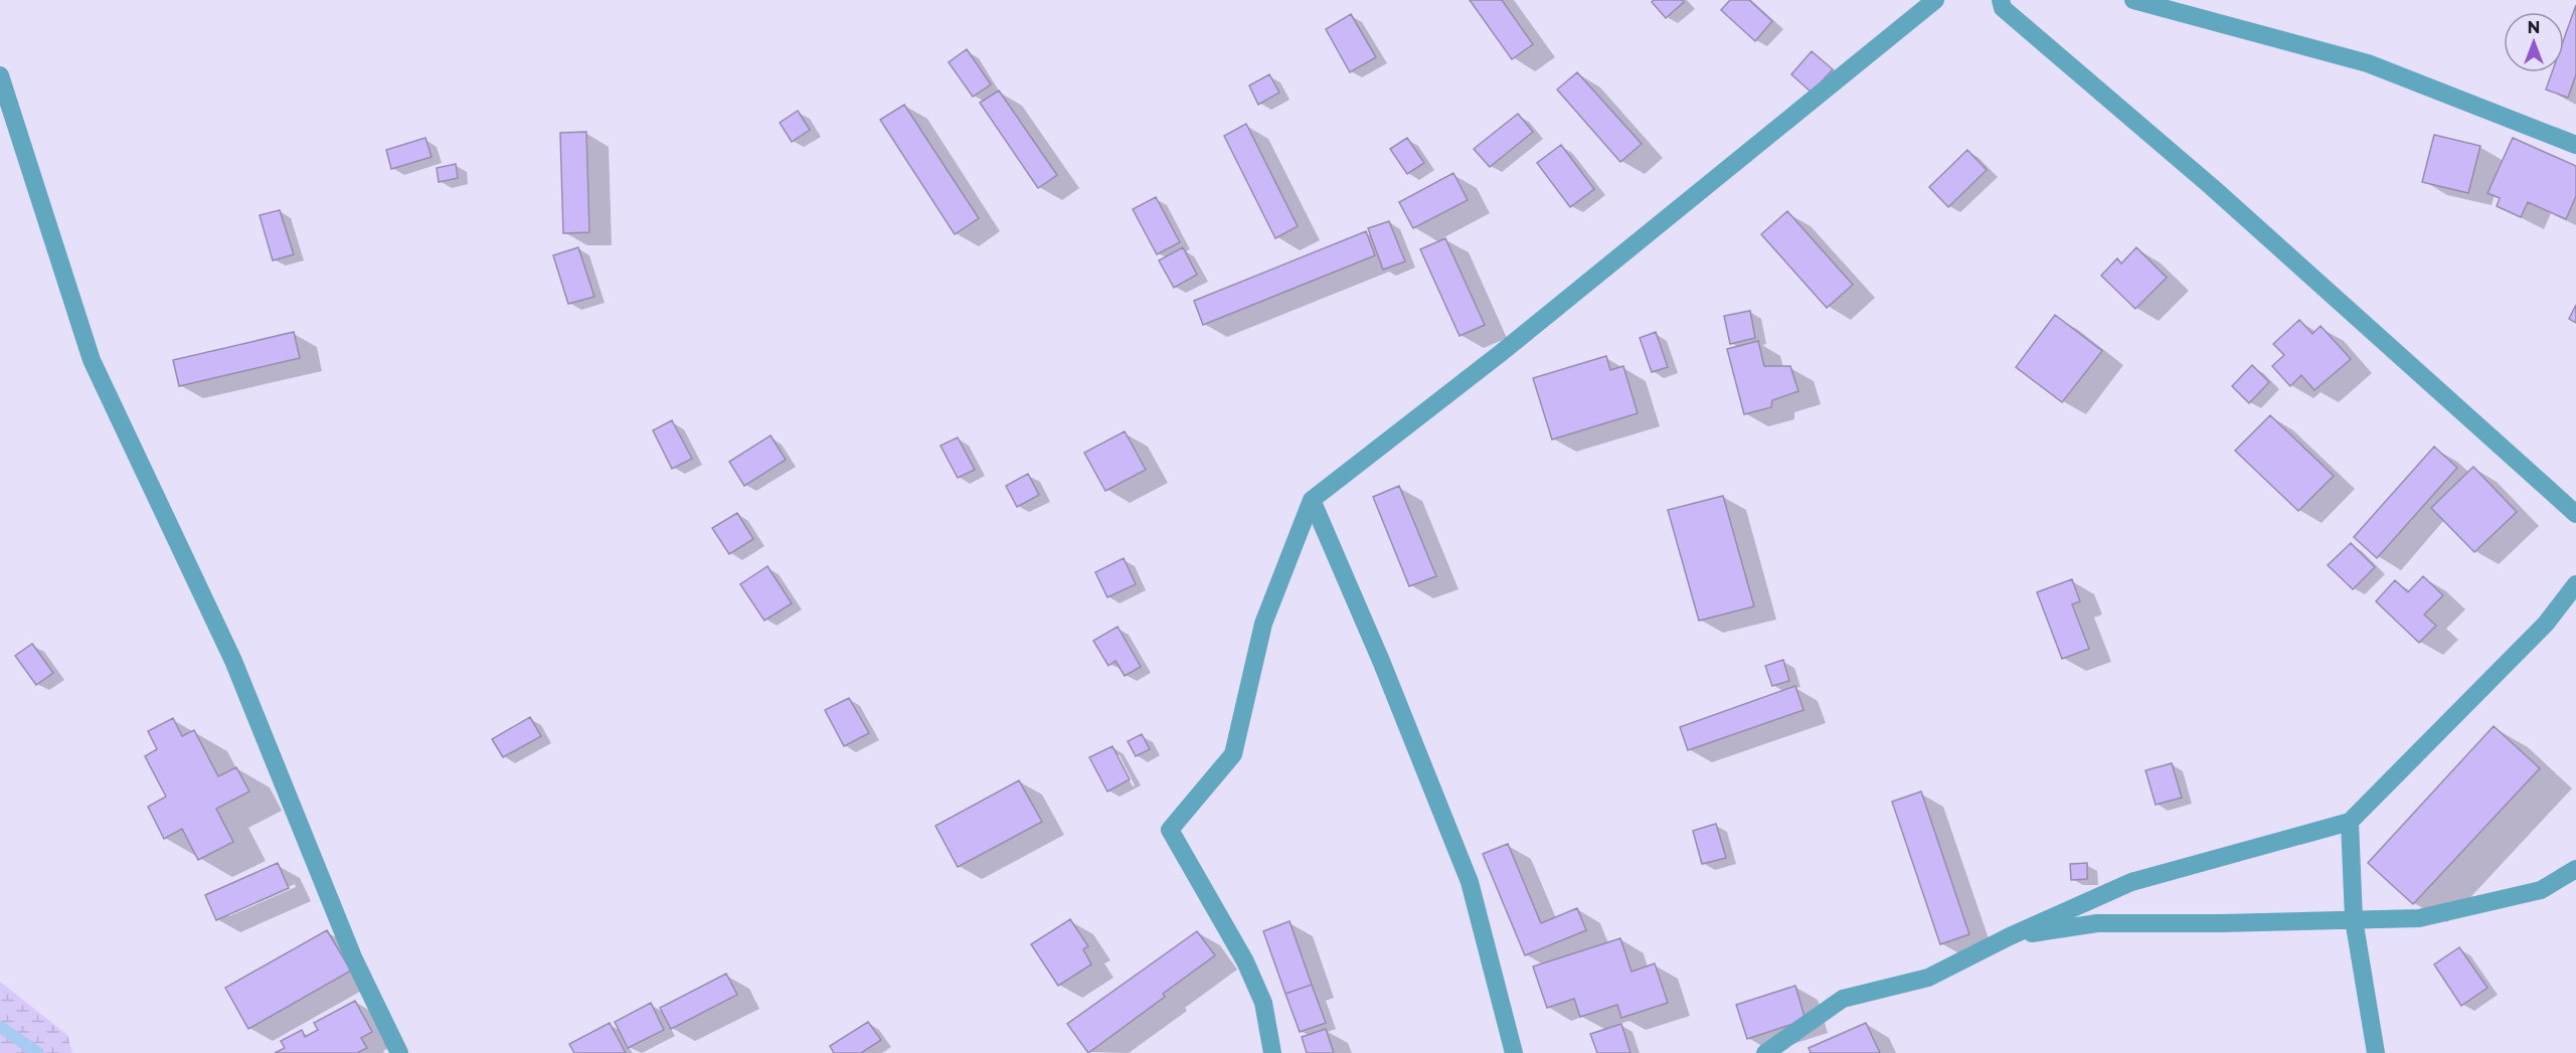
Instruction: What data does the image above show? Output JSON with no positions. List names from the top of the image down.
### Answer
{
  "north": "top"
}
